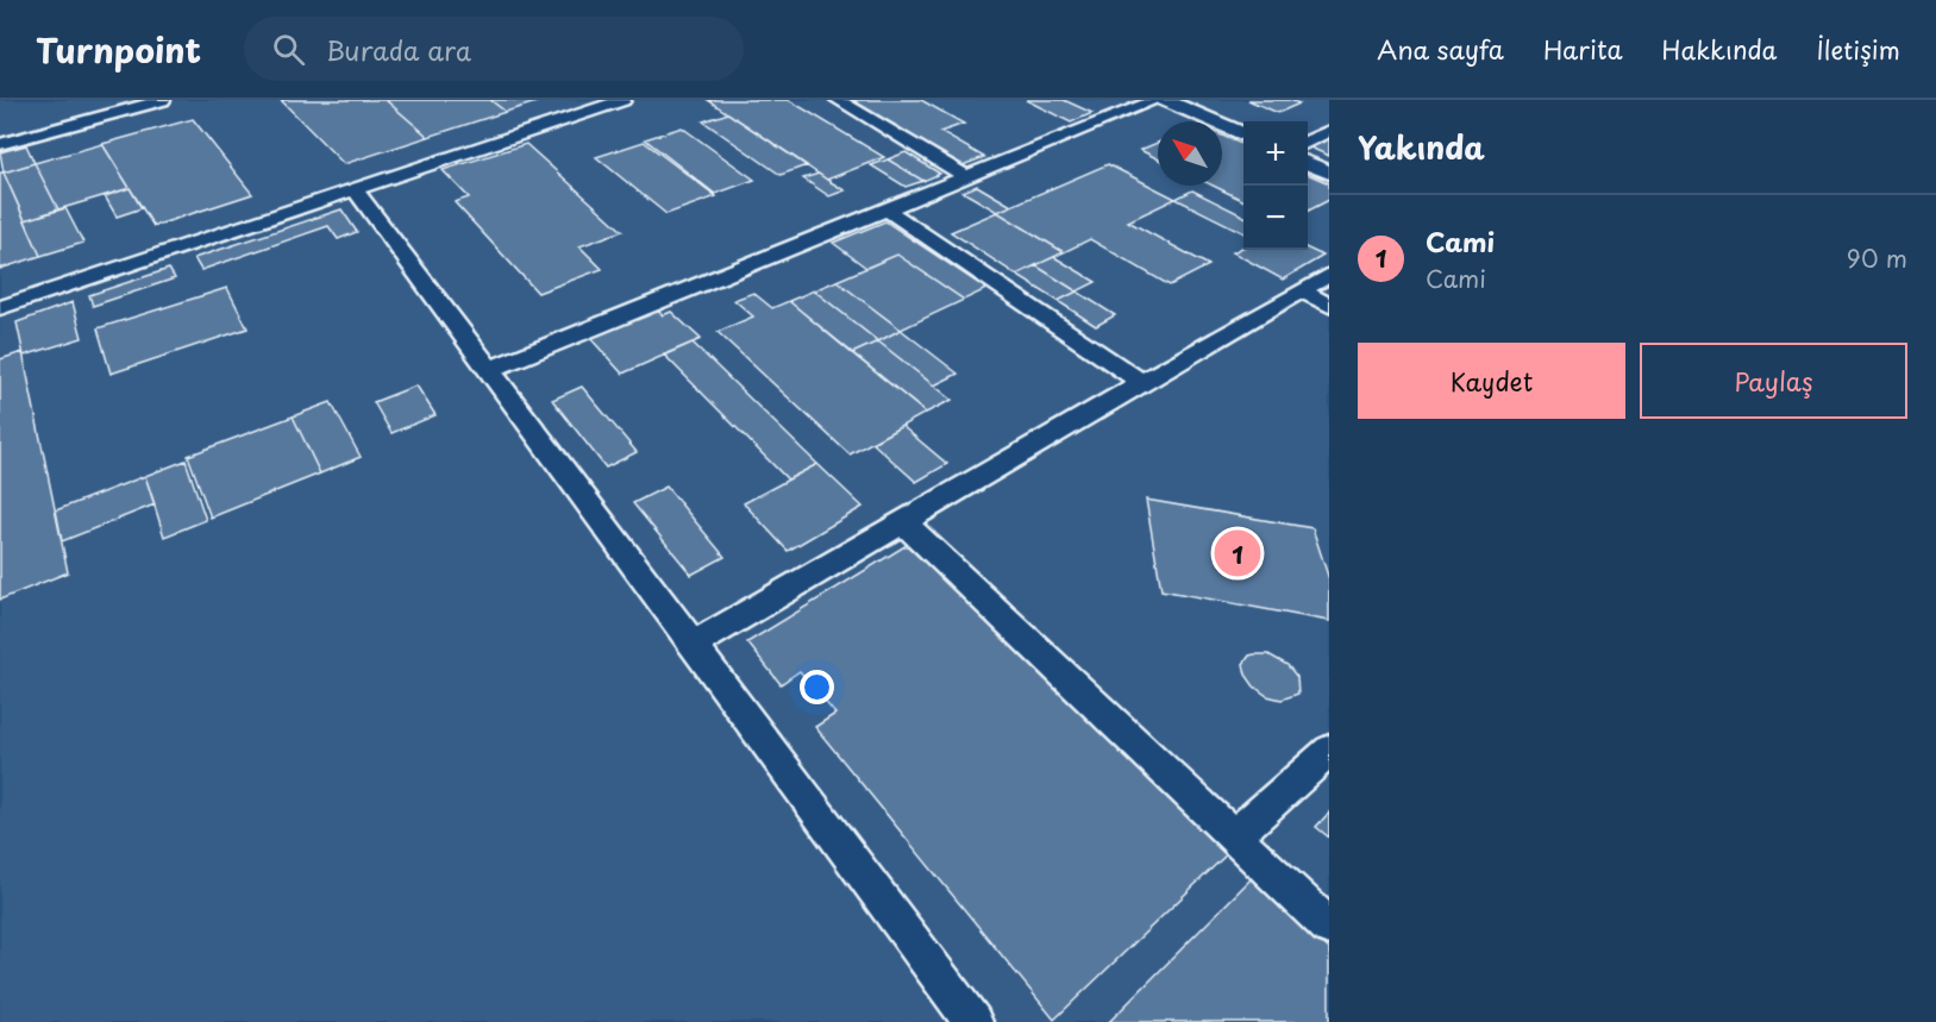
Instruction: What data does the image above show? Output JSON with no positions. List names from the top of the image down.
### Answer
{
  "north": "top left",
  "page": {
    "header": "Turnpoint",
    "search": "Burada ara",
    "nav": [
      "Ana sayfa",
      "Harita",
      "Hakkında",
      "İletişim"
    ],
    "heading": "Yakında",
    "map_buttons": ["+", "−"],
    "list": [
      {
        "mark": "1",
        "name": "Cami",
        "note": "Cami",
        "value": "90 m"
      }
    ],
    "buttons": ["Kaydet", "Paylaş"],
    "pins": "1"
  }
}
